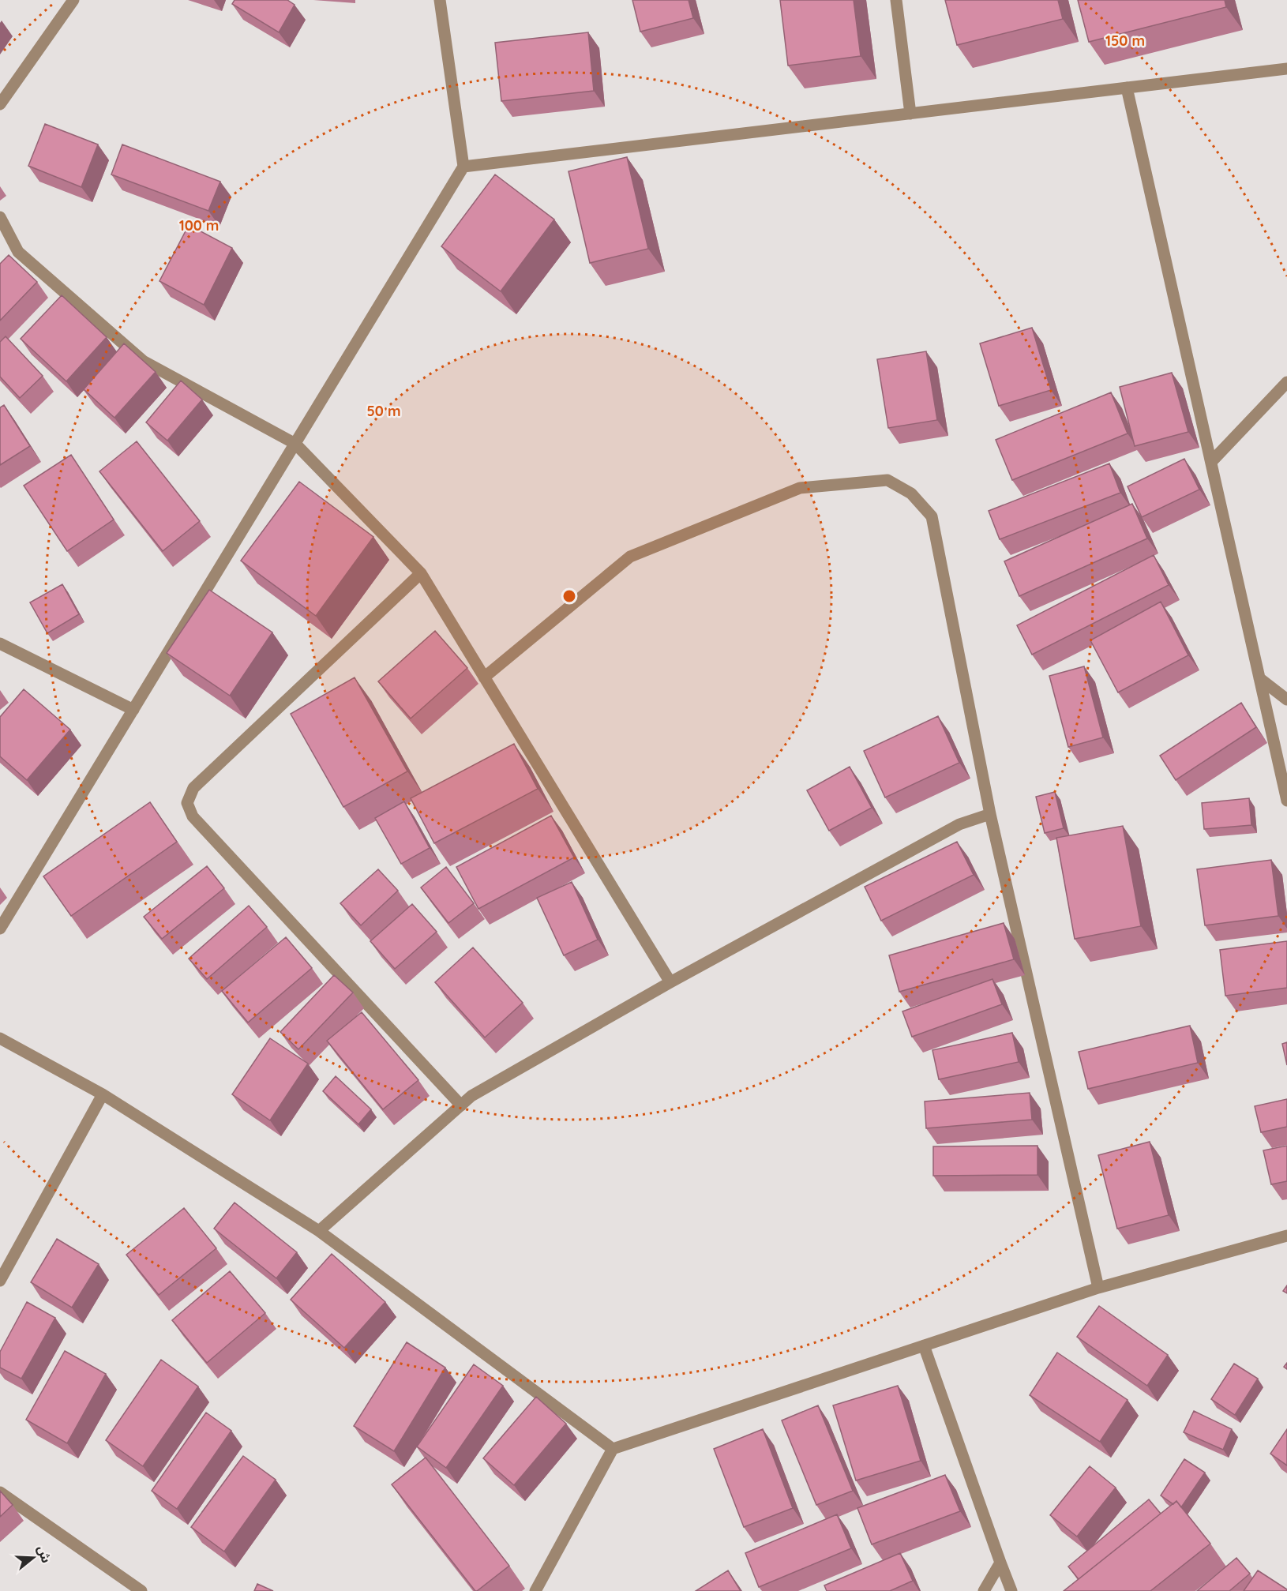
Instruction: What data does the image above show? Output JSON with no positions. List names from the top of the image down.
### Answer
{
  "north": "right",
  "rings": ["150 m", "100 m", "50 m"]
}
